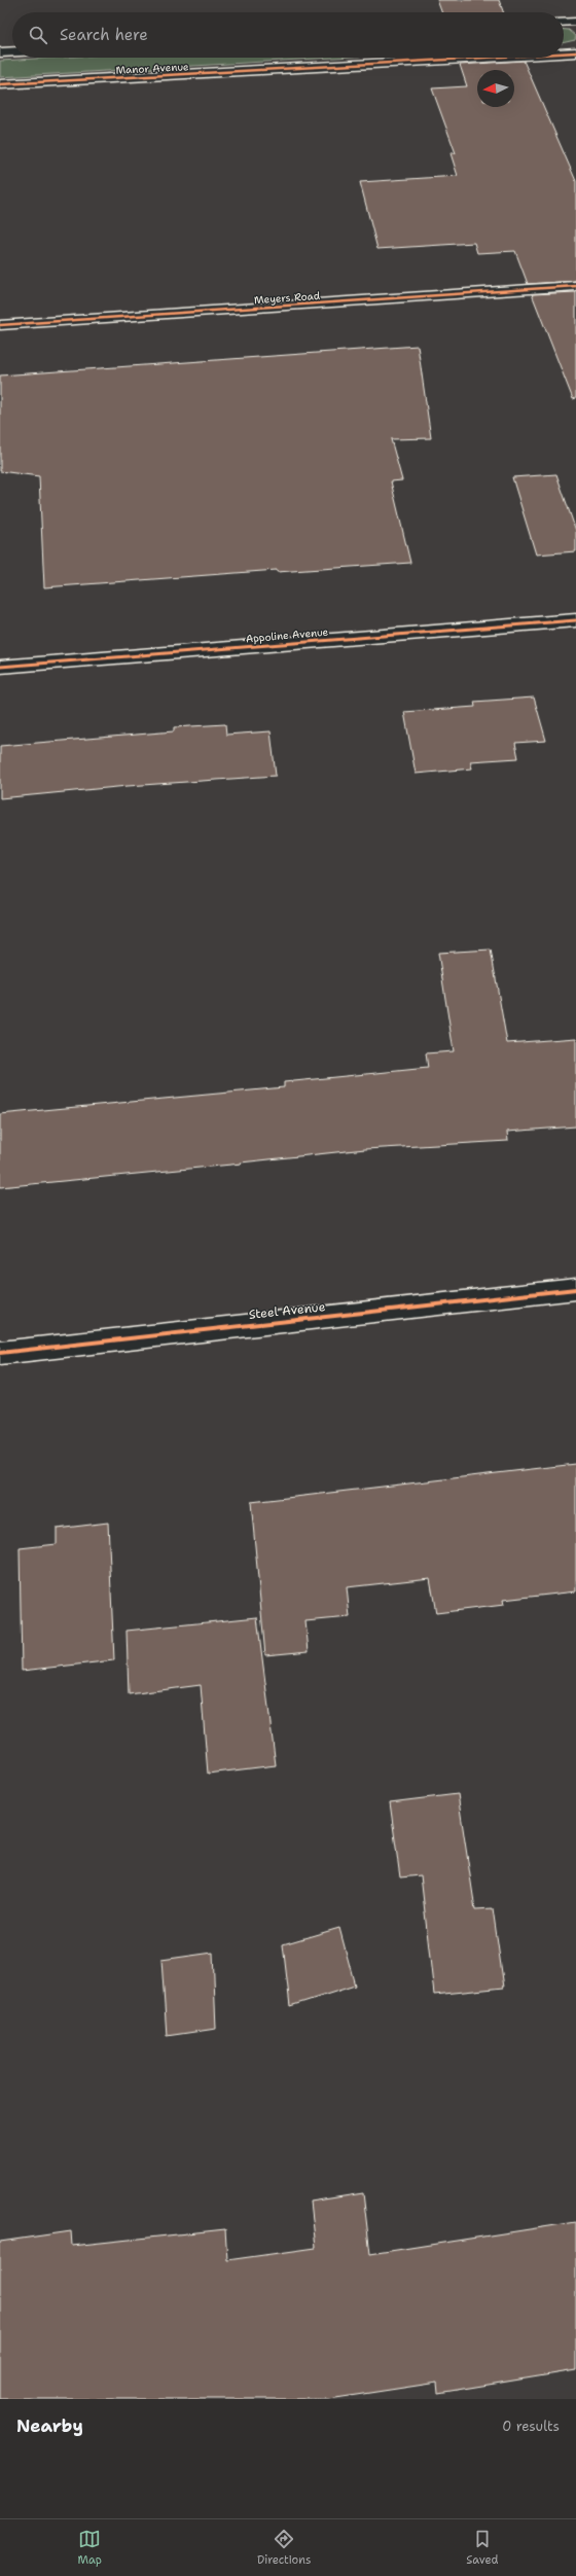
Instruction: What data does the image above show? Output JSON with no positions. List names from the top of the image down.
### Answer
{
  "streets": {
    "street": [
      "Manor Avenue",
      "Meyers Road",
      "Appoline Avenue",
      "Steel Avenue"
    ]
  },
  "north": "left",
  "page": {
    "search": "Search here",
    "heading": ["Nearby", "0 results"],
    "nav": ["Map", "Directions", "Saved"]
  }
}
